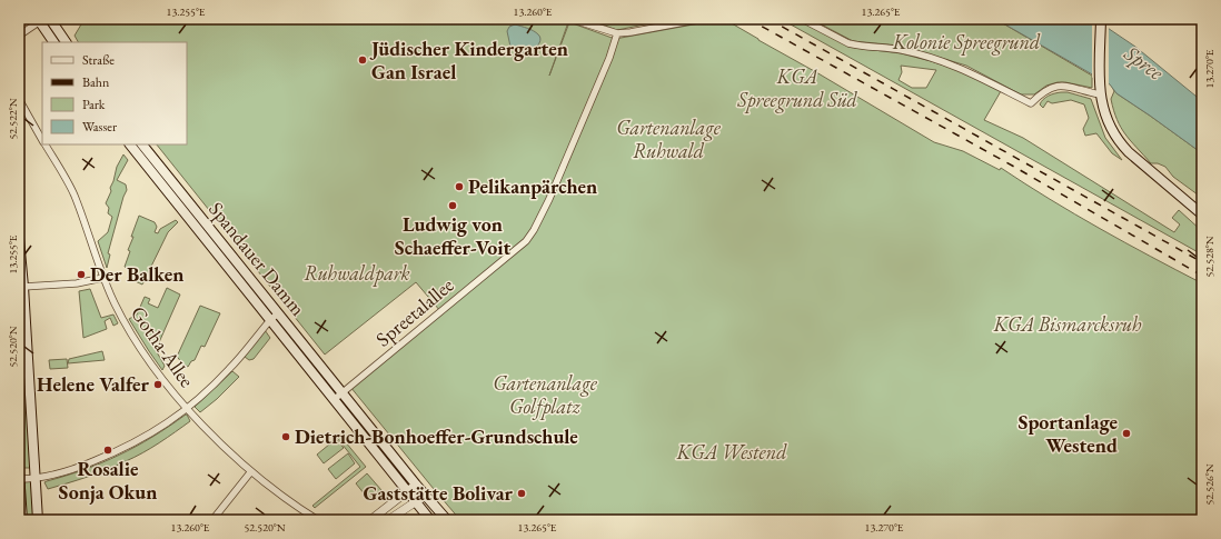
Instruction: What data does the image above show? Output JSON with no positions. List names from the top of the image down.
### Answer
{
  "streets": {
    "main road": ["Spandauer Damm"],
    "street": ["Spreetalallee", "Gotha-Allee"]
  },
  "crossings": [
    ["Spandauer Damm", "Spreetalallee"]
  ],
  "water": ["Spree"],
  "parks": [
    "Kolonie Spreegrund",
    "KGA Spreegrund Süd",
    "Gartenanlage Ruhwald",
    "Ruhwaldpark",
    "KGA Bismarcksruh",
    "Gartenanlage Golfplatz",
    "KGA Westend"
  ],
  "places": [
    "Jüdischer Kindergarten Gan Israel",
    "Pelikanpärchen",
    "Ludwig von Schaeffer-Voit",
    "Der Balken",
    "Helene Valfer",
    "Sportanlage Westend",
    "Dietrich-Bonhoeffer-Grundschule",
    "Rosalie Sonja Okun",
    "Gaststätte Bolivar"
  ],
  "legend": [
    "Straße",
    "Bahn",
    "Park",
    "Wasser"
  ],
  "coordinates": [
    "13.255°E",
    "13.260°E",
    "13.265°E",
    "13.270°E",
    "52.522°N",
    "52.528°N",
    "52.520°N",
    "52.526°N"
  ]
}
